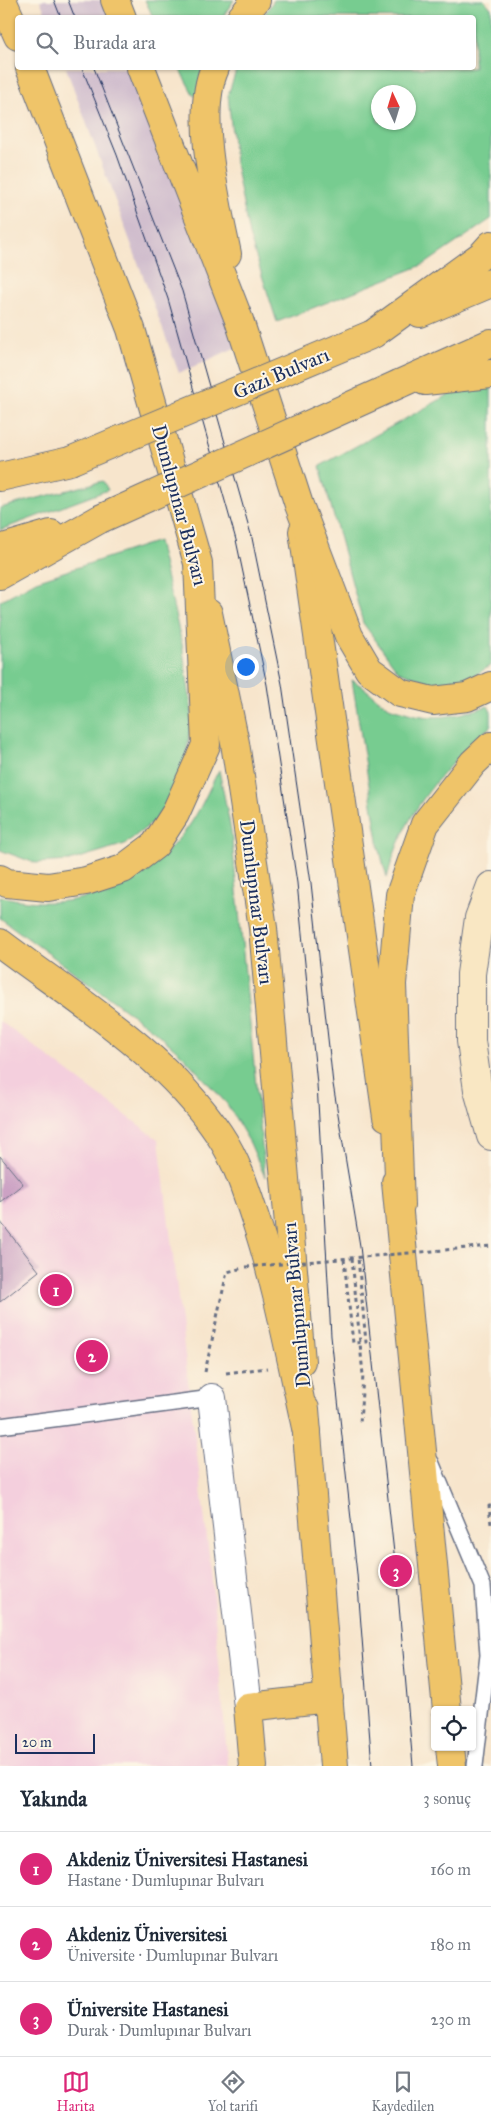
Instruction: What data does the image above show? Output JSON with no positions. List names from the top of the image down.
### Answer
{
  "streets": {
    "main road": ["Gazi Bulvarı", "Dumlupınar Bulvarı"]
  },
  "scale_bar": "20 m",
  "north": "top",
  "page": {
    "search": "Burada ara",
    "pins": ["1", "2", "3"],
    "scale": "20 m",
    "heading": ["Yakında", "3 sonuç"],
    "list": [
      {
        "mark": "1",
        "name": "Akdeniz Üniversitesi Hastanesi",
        "note": "Hastane · Dumlupınar Bulvarı",
        "value": "160 m"
      },
      {
        "mark": "2",
        "name": "Akdeniz Üniversitesi",
        "note": "Üniversite · Dumlupınar Bulvarı",
        "value": "180 m"
      },
      {
        "mark": "3",
        "name": "Üniversite Hastanesi",
        "note": "Durak · Dumlupınar Bulvarı",
        "value": "230 m"
      }
    ],
    "nav": ["Harita", "Yol tarifi", "Kaydedilen"]
  }
}
